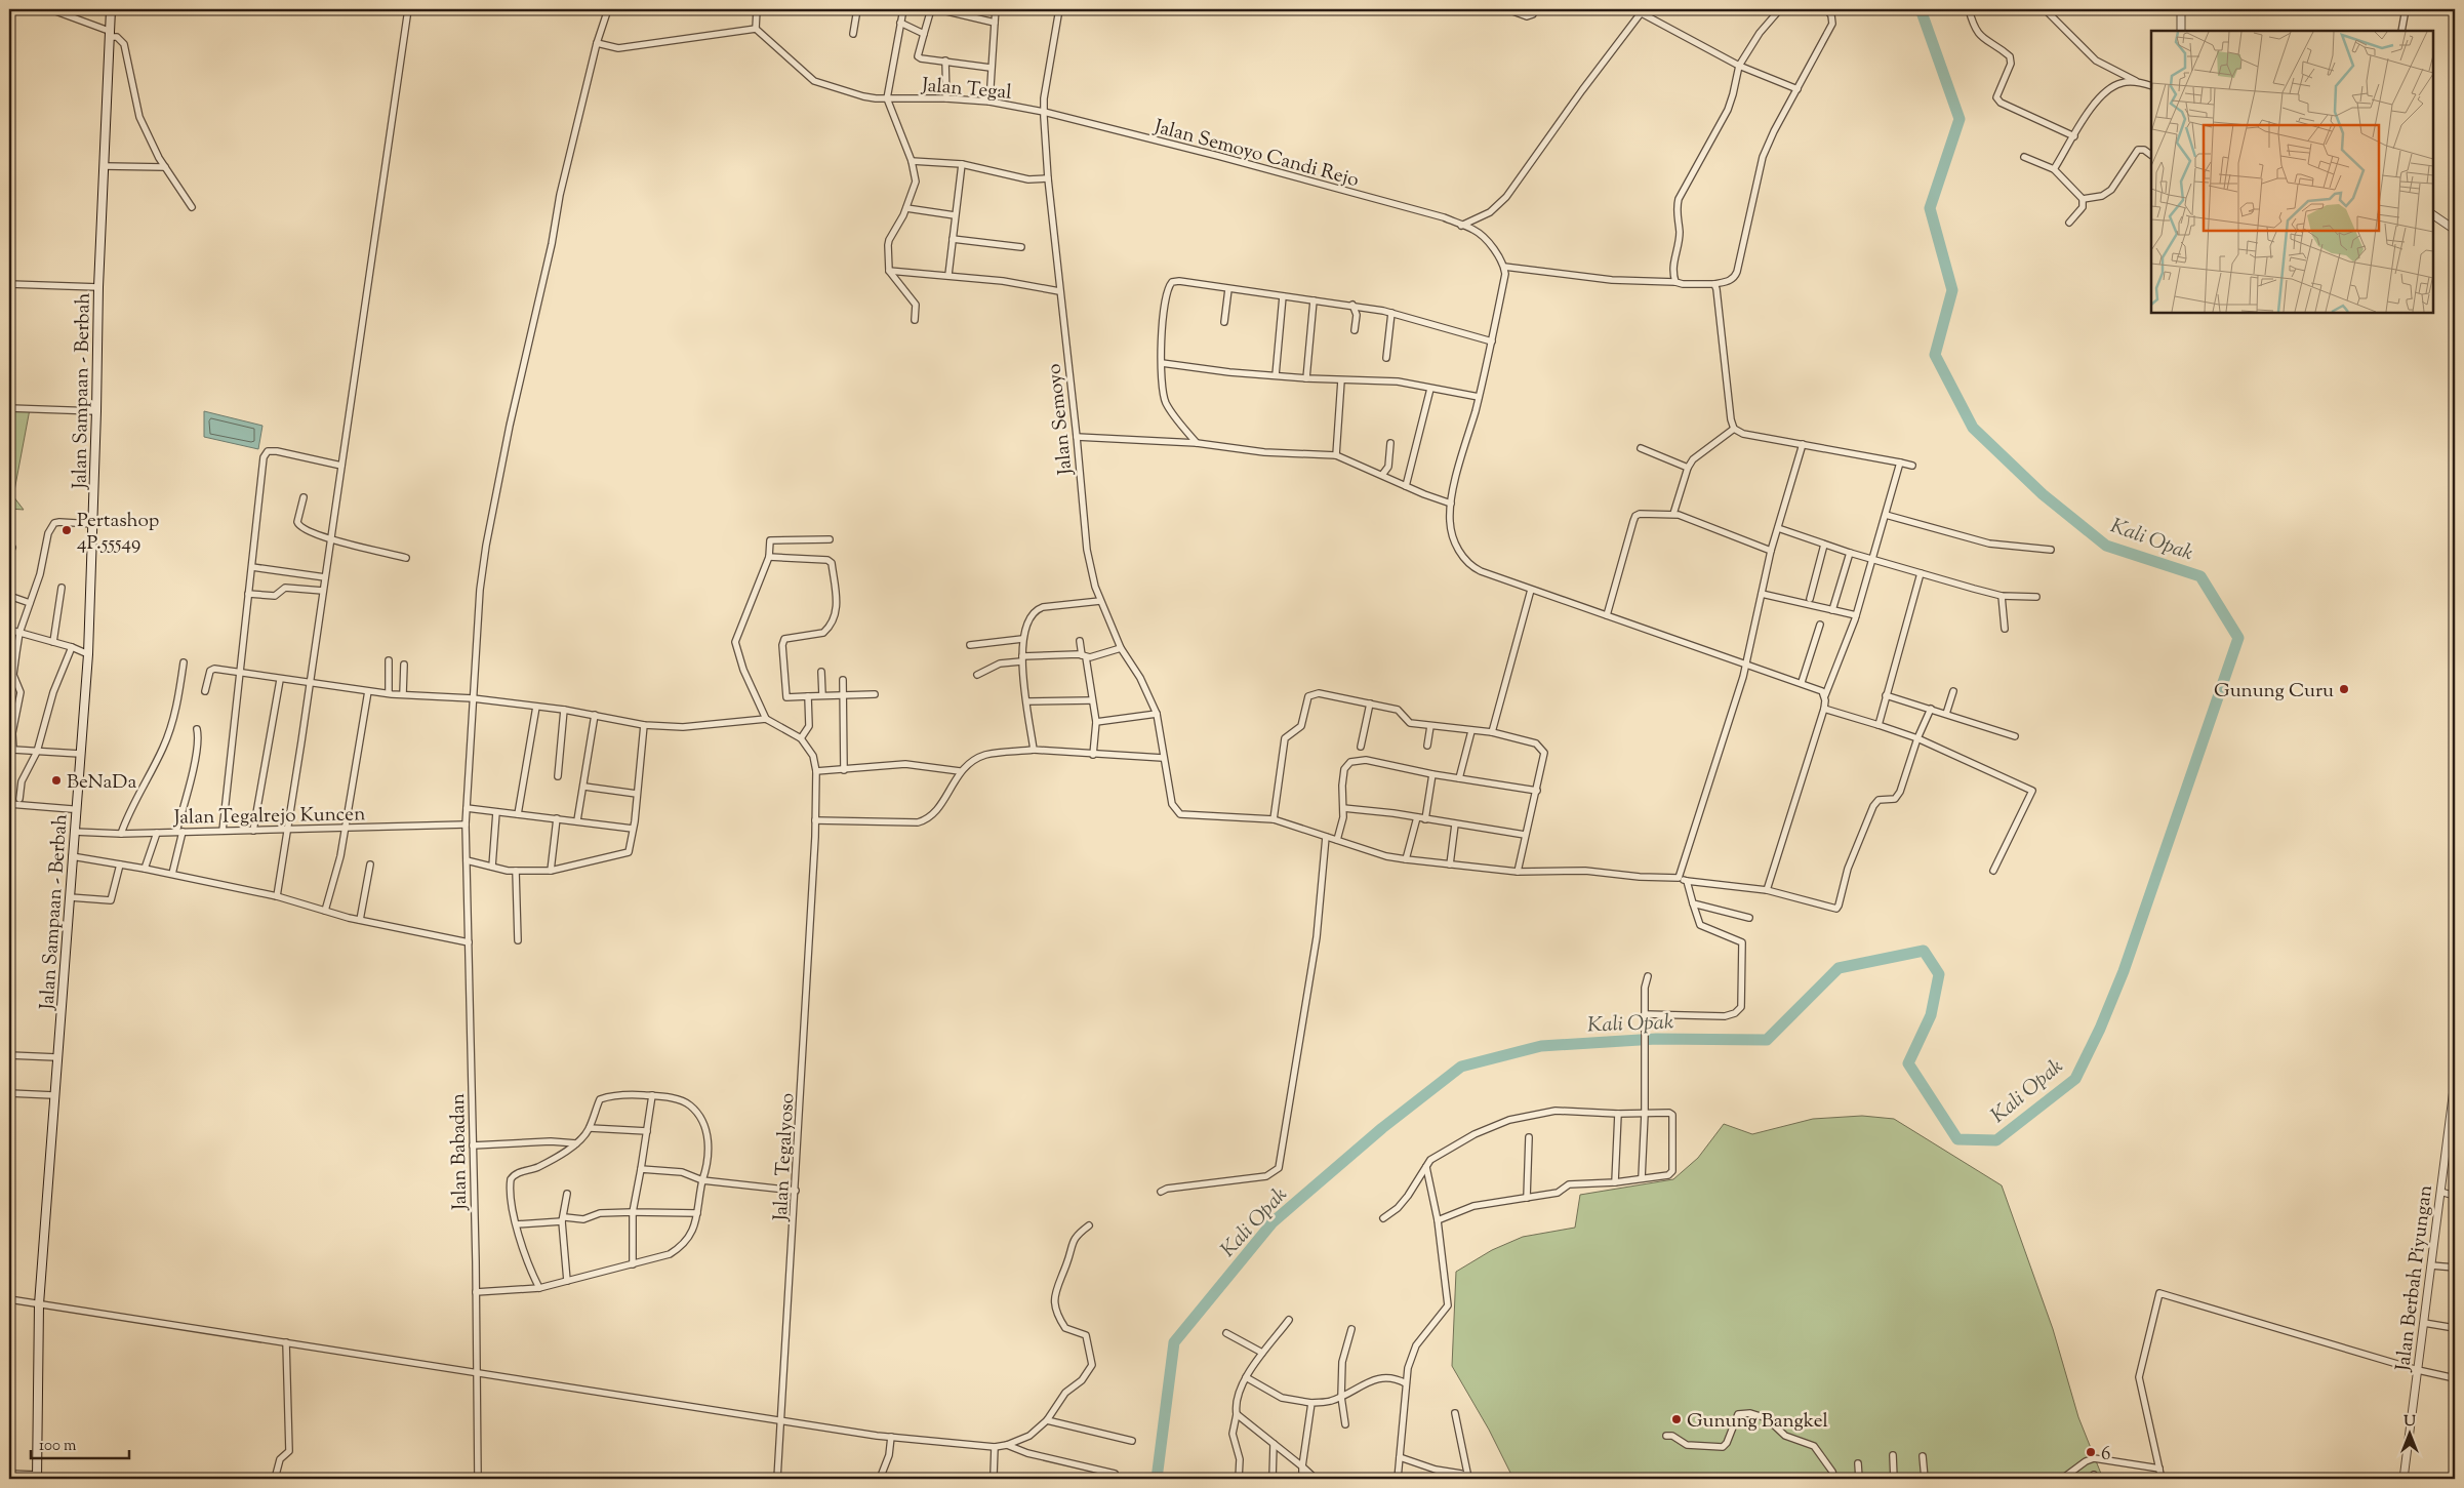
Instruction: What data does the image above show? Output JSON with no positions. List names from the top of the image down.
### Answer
{
  "streets": {
    "main road": ["Jalan Sampaan - Berbah"],
    "street": [
      "Jalan Tegal",
      "Jalan Semoyo Candi Rejo",
      "Jalan Semoyo",
      "Jalan Tegalrejo Kuncen",
      "Jalan Babadan",
      "Jalan Tegalyoso",
      "Jalan Berbah Piyungan"
    ]
  },
  "crossings": [
    ["Jalan Tegal", "Jalan Semoyo Candi Rejo"],
    ["Jalan Tegal", "Jalan Semoyo"],
    ["Jalan Semoyo Candi Rejo", "Jalan Semoyo"],
    ["Jalan Sampaan - Berbah", "Jalan Tegalrejo Kuncen"],
    ["Jalan Tegalrejo Kuncen", "Jalan Babadan"]
  ],
  "water": ["Kali Opak"],
  "places": [
    "Pertashop 4P.55549",
    "Gunung Curu",
    "BeNaDa",
    "Gunung Bangkel",
    "6"
  ],
  "scale_bar": "100 m",
  "north": "top"
}
